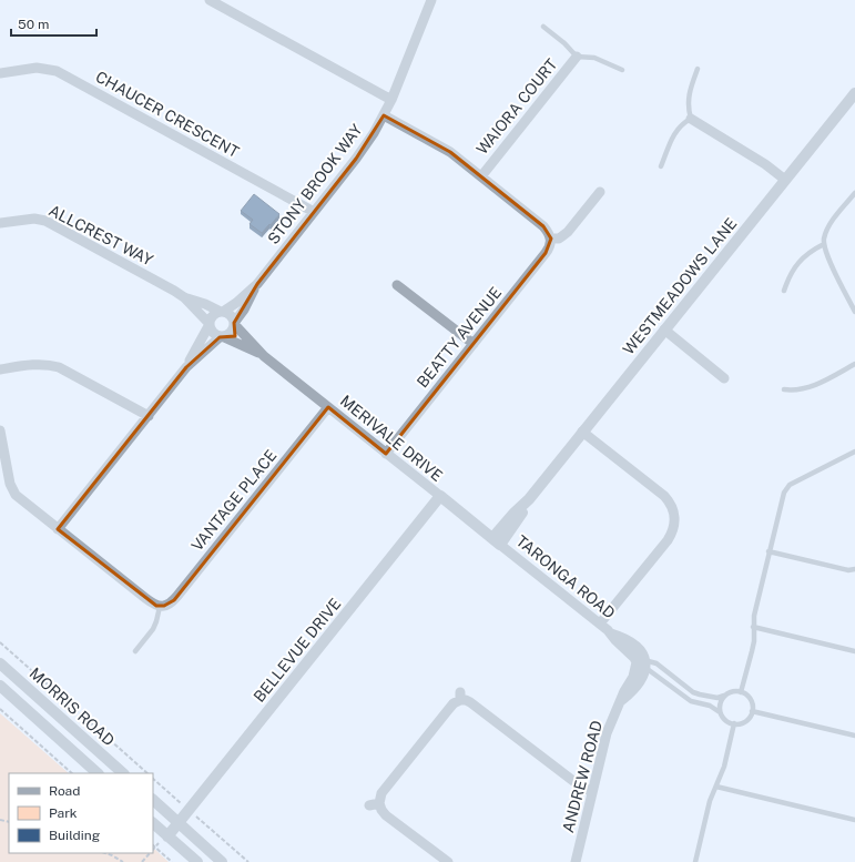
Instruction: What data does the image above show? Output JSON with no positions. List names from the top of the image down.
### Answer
{
  "streets": {
    "street": [
      "WAIORA COURT",
      "CHAUCER CRESCENT",
      "STONY BROOK WAY",
      "ALLCREST WAY",
      "WESTMEADOWS LANE",
      "BEATTY AVENUE",
      "MERIVALE DRIVE",
      "VANTAGE PLACE",
      "TARONGA ROAD",
      "BELLEVUE DRIVE",
      "MORRIS ROAD",
      "ANDREW ROAD"
    ]
  },
  "crossings": [
    ["CHAUCER CRESCENT", "STONY BROOK WAY"],
    ["STONY BROOK WAY", "ALLCREST WAY"],
    ["STONY BROOK WAY", "MERIVALE DRIVE"],
    ["ALLCREST WAY", "MERIVALE DRIVE"],
    ["WESTMEADOWS LANE", "MERIVALE DRIVE"],
    ["WESTMEADOWS LANE", "TARONGA ROAD"],
    ["BEATTY AVENUE", "MERIVALE DRIVE"],
    ["MERIVALE DRIVE", "VANTAGE PLACE"],
    ["MERIVALE DRIVE", "TARONGA ROAD"],
    ["MERIVALE DRIVE", "BELLEVUE DRIVE"],
    ["TARONGA ROAD", "ANDREW ROAD"]
  ],
  "legend": ["Road", "Park", "Building"],
  "scale_bar": "50 m"
}
